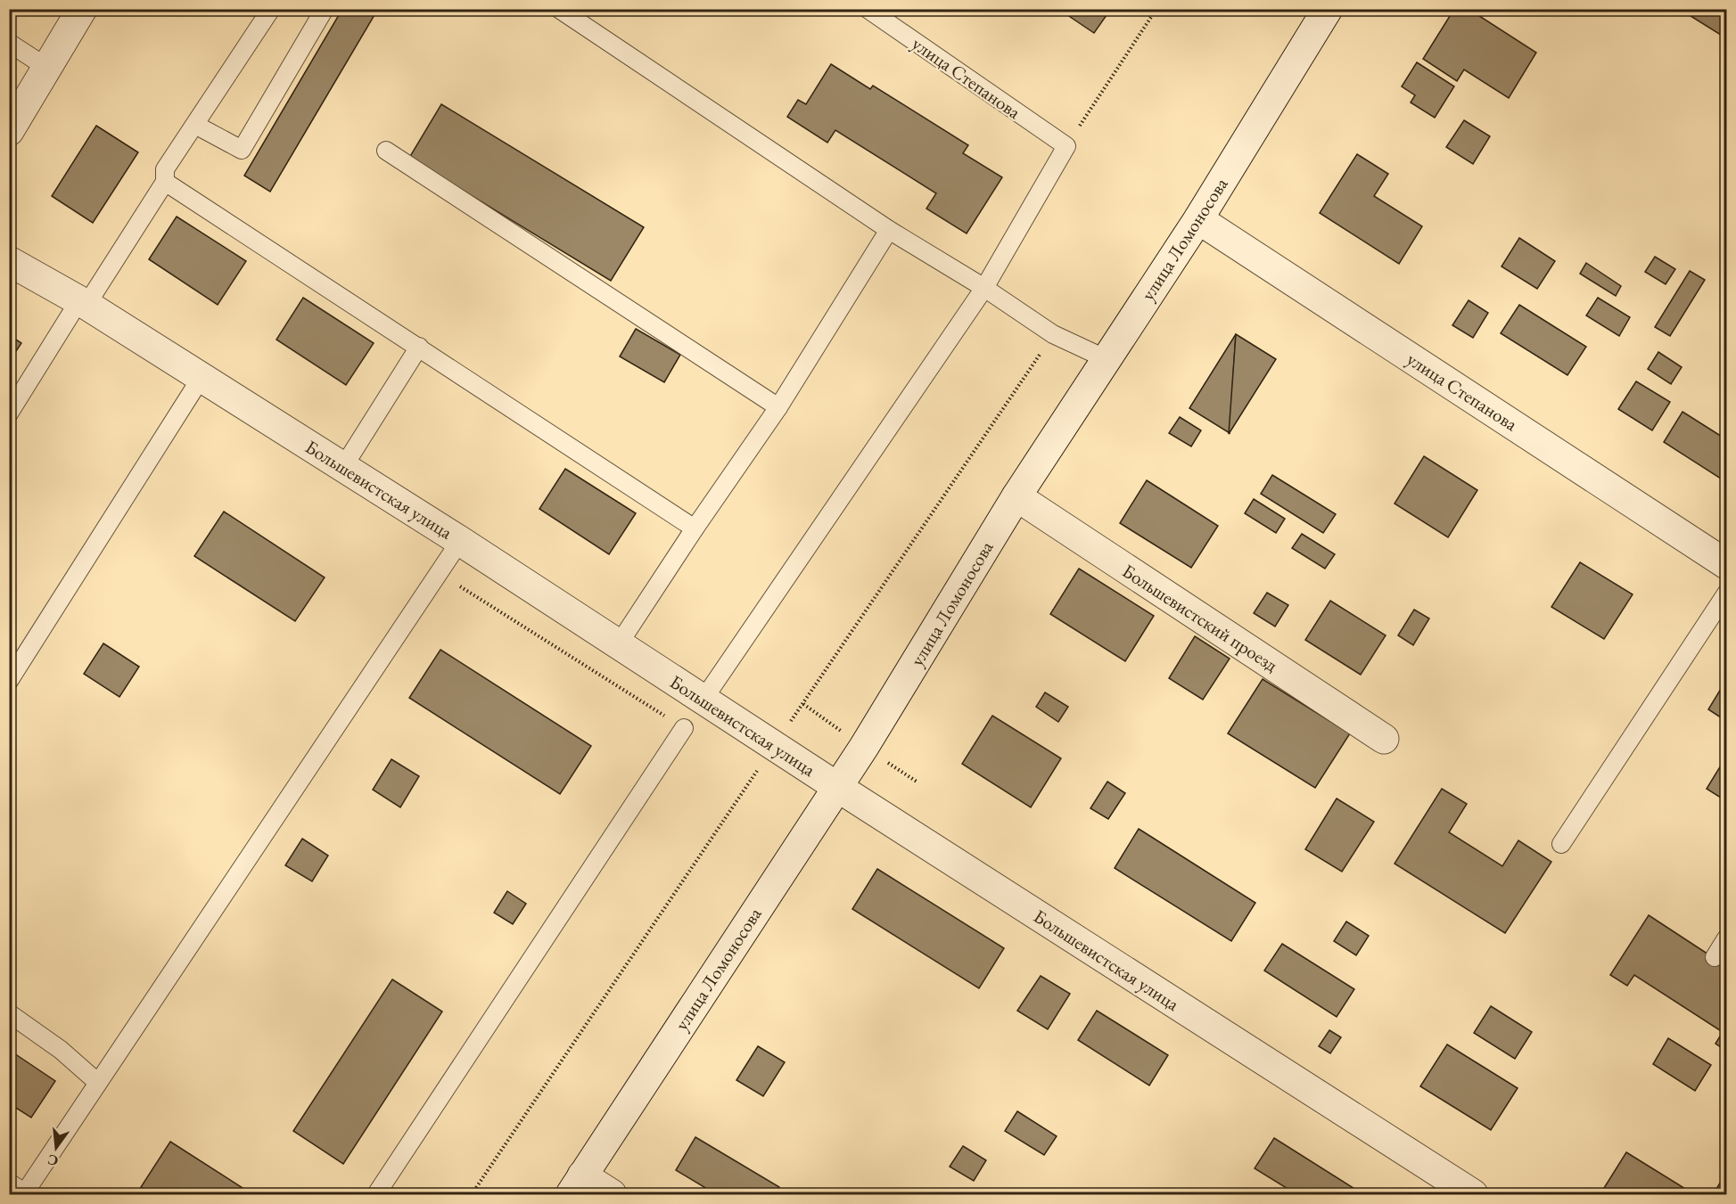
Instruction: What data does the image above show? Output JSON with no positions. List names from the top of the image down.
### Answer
{
  "streets": {
    "street": [
      "улица Степанова",
      "улица Ломоносова",
      "Большевистская улица",
      "Большевистский проезд"
    ]
  },
  "crossings": [
    ["улица Степанова", "улица Ломоносова"],
    ["улица Ломоносова", "Большевистская улица"],
    ["улица Ломоносова", "Большевистский проезд"]
  ],
  "north": "bottom"
}
